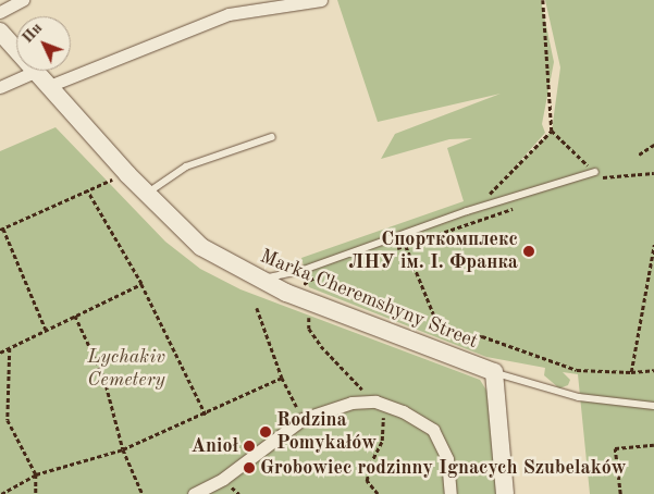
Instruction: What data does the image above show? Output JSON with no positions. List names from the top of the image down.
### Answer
{
  "streets": {
    "street": ["Marka Cheremshyny Street"]
  },
  "parks": ["Lychakiv Cemetery"],
  "places": [
    "Спорткомплекс ЛНУ ім. І. Франка",
    "Rodzina Pomykałów",
    "Anioł",
    "Grobowiec rodzinny Ignacych Szubelaków"
  ],
  "north": "top left"
}
